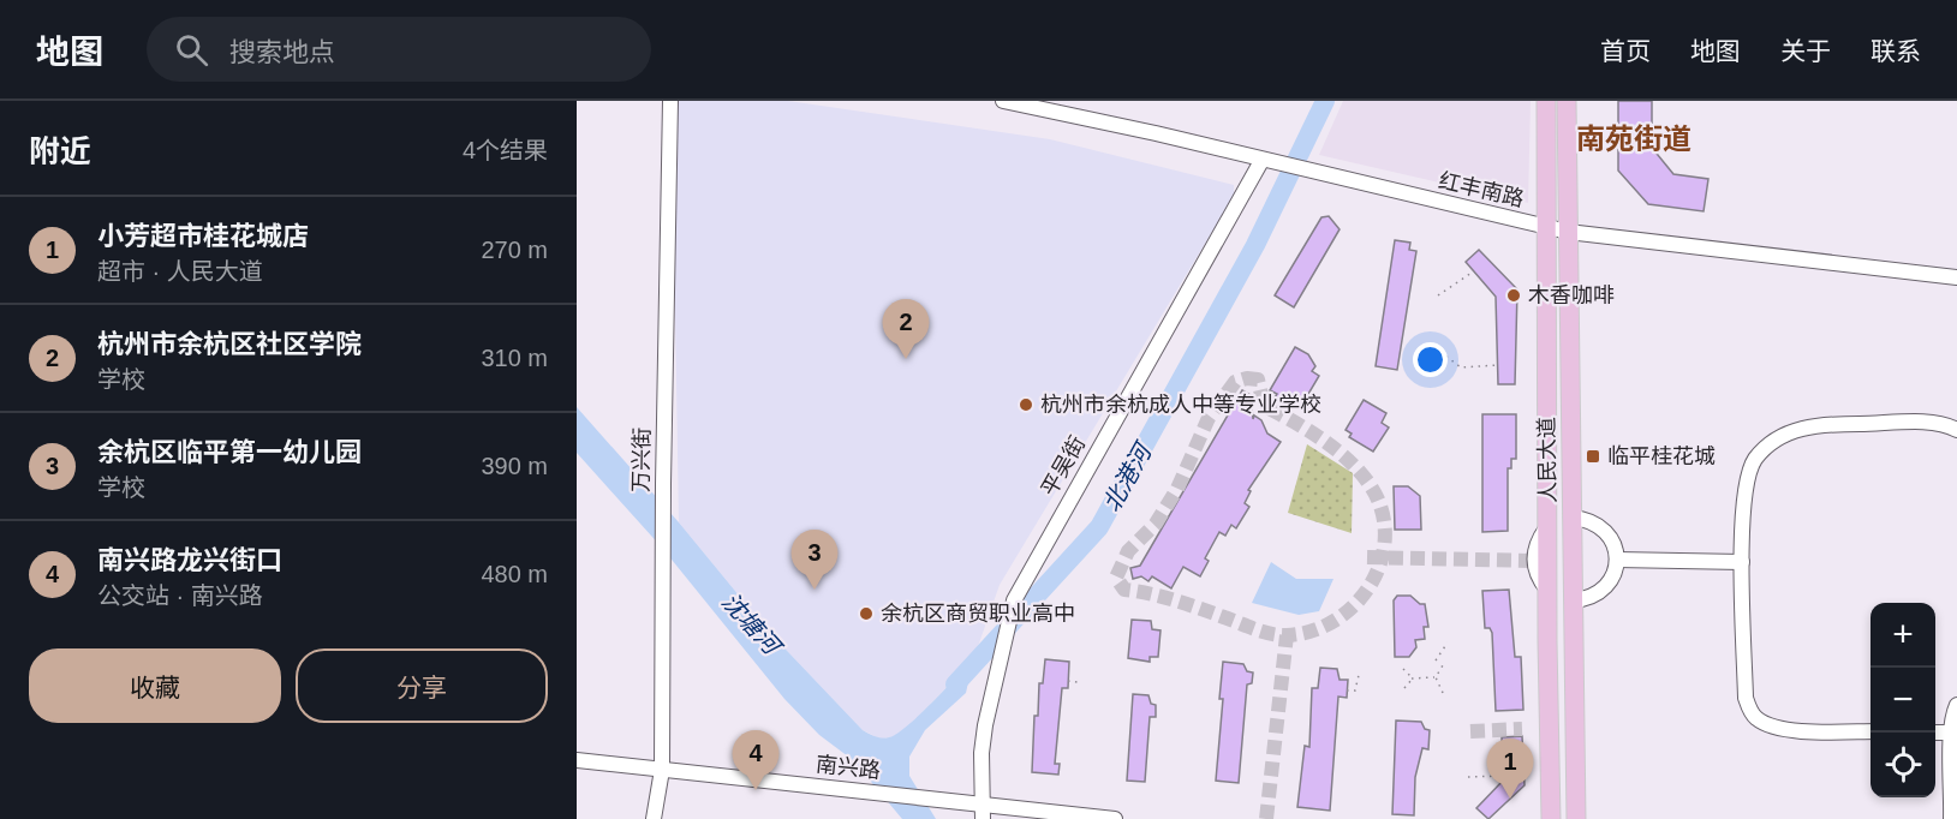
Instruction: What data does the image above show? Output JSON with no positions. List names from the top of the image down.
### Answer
{
  "streets": {
    "main road": ["人民大道"],
    "street": [
      "红丰南路",
      "万兴街",
      "平吴街",
      "南兴路"
    ]
  },
  "crossings": [
    ["红丰南路", "人民大道"],
    ["红丰南路", "平吴街"],
    ["万兴街", "南兴路"],
    ["平吴街", "南兴路"]
  ],
  "districts": ["南苑街道"],
  "water": ["北港河", "沈塘河"],
  "places": {
    "other": ["木香咖啡", "杭州市余杭成人中等专业学校", "余杭区商贸职业高中"],
    "transit": ["临平桂花城"]
  },
  "page": {
    "header": "地图",
    "search": "搜索地点",
    "nav": [
      "首页",
      "地图",
      "关于",
      "联系"
    ],
    "heading": ["附近", "4个结果"],
    "list": [
      {
        "mark": "1",
        "name": "小芳超市桂花城店",
        "note": "超市 · 人民大道",
        "value": "270 m"
      },
      {
        "mark": "2",
        "name": "杭州市余杭区社区学院",
        "note": "学校",
        "value": "310 m"
      },
      {
        "mark": "3",
        "name": "余杭区临平第一幼儿园",
        "note": "学校",
        "value": "390 m"
      },
      {
        "mark": "4",
        "name": "南兴路龙兴街口",
        "note": "公交站 · 南兴路",
        "value": "480 m"
      }
    ],
    "pins": [
      "2",
      "3",
      "4",
      "1"
    ],
    "map_buttons": ["+", "−"],
    "buttons": ["收藏", "分享"]
  }
}
